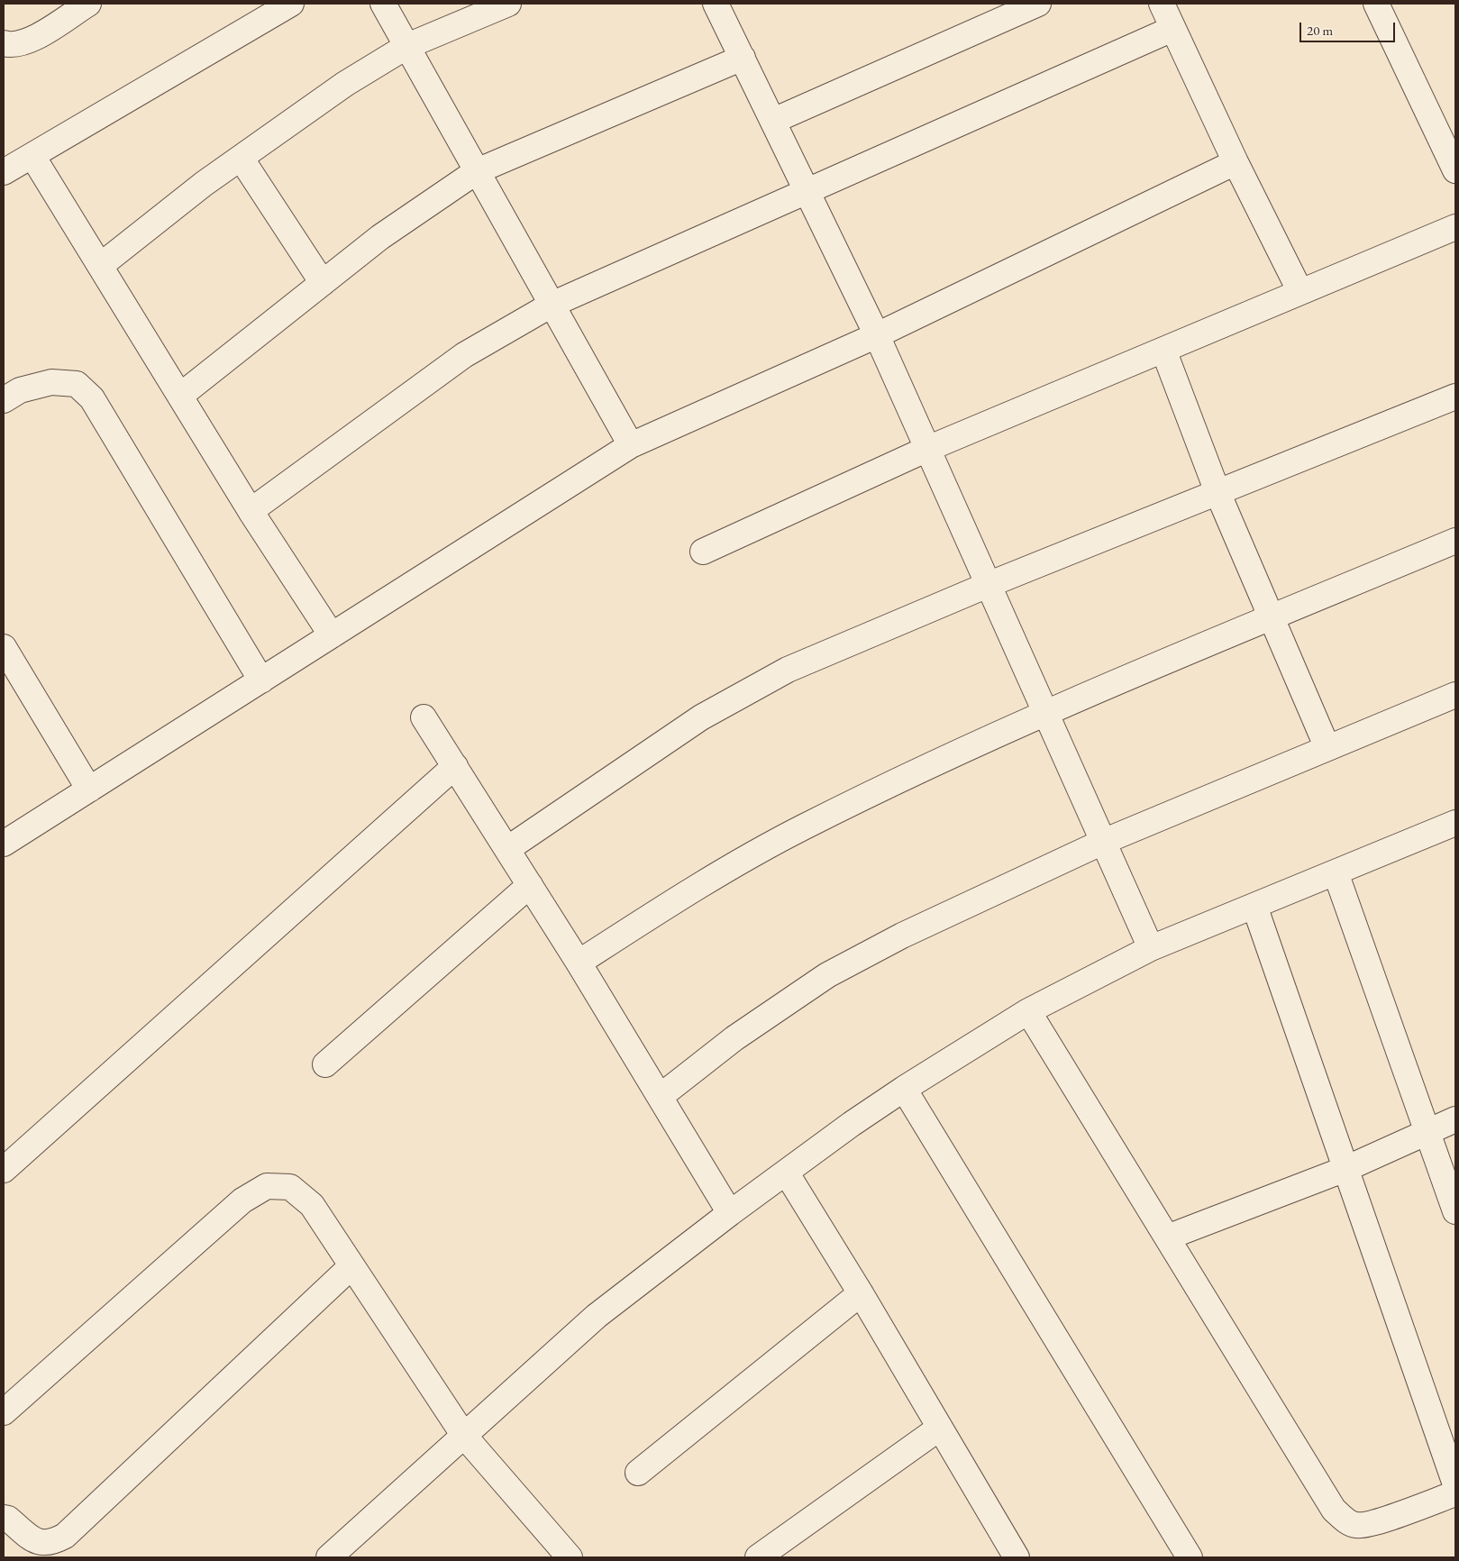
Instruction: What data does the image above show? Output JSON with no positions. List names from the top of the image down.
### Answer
{
  "scale_bar": "20 m"
}
